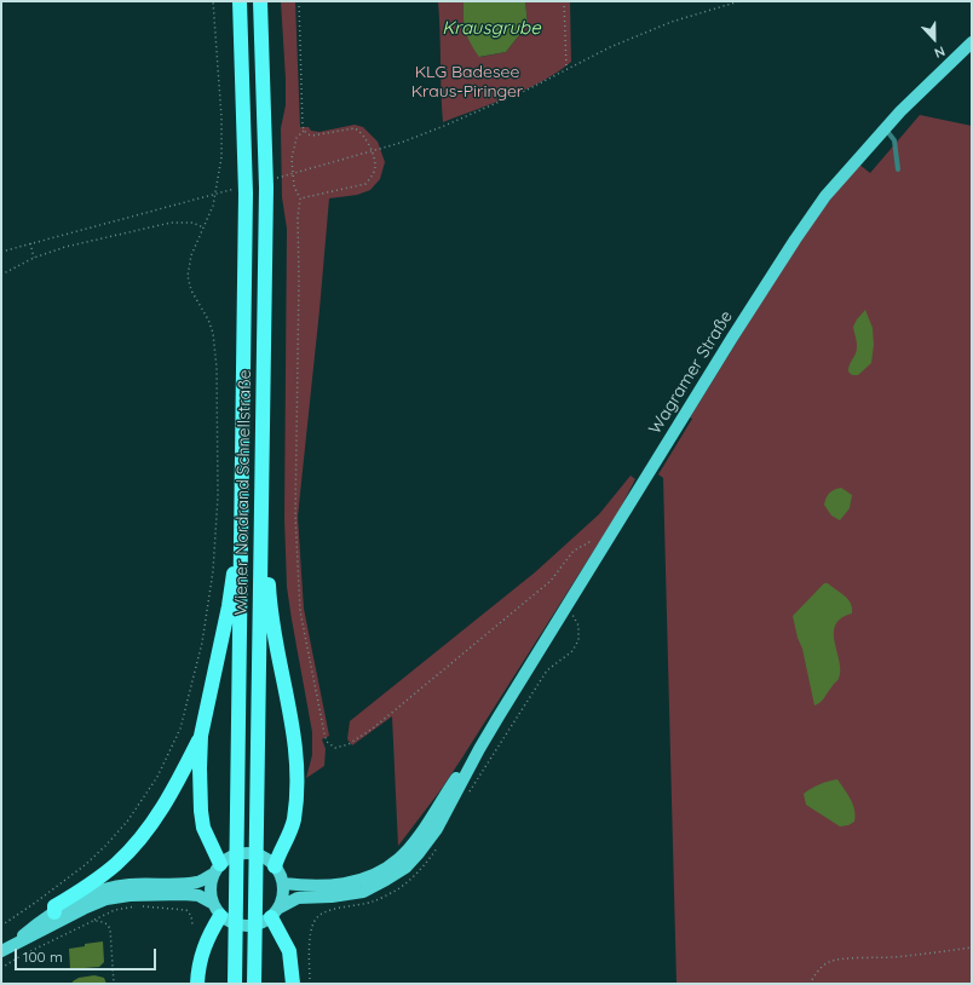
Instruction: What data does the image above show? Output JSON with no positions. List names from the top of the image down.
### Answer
{
  "streets": {
    "highway": ["Wiener Nordrand Schnellstraße"],
    "main road": ["Wagramer Straße"]
  },
  "water": ["Krausgrube"],
  "parks": ["KLG Badesee Kraus-Piringer"],
  "scale_bar": "100 m",
  "north": "bottom"
}
